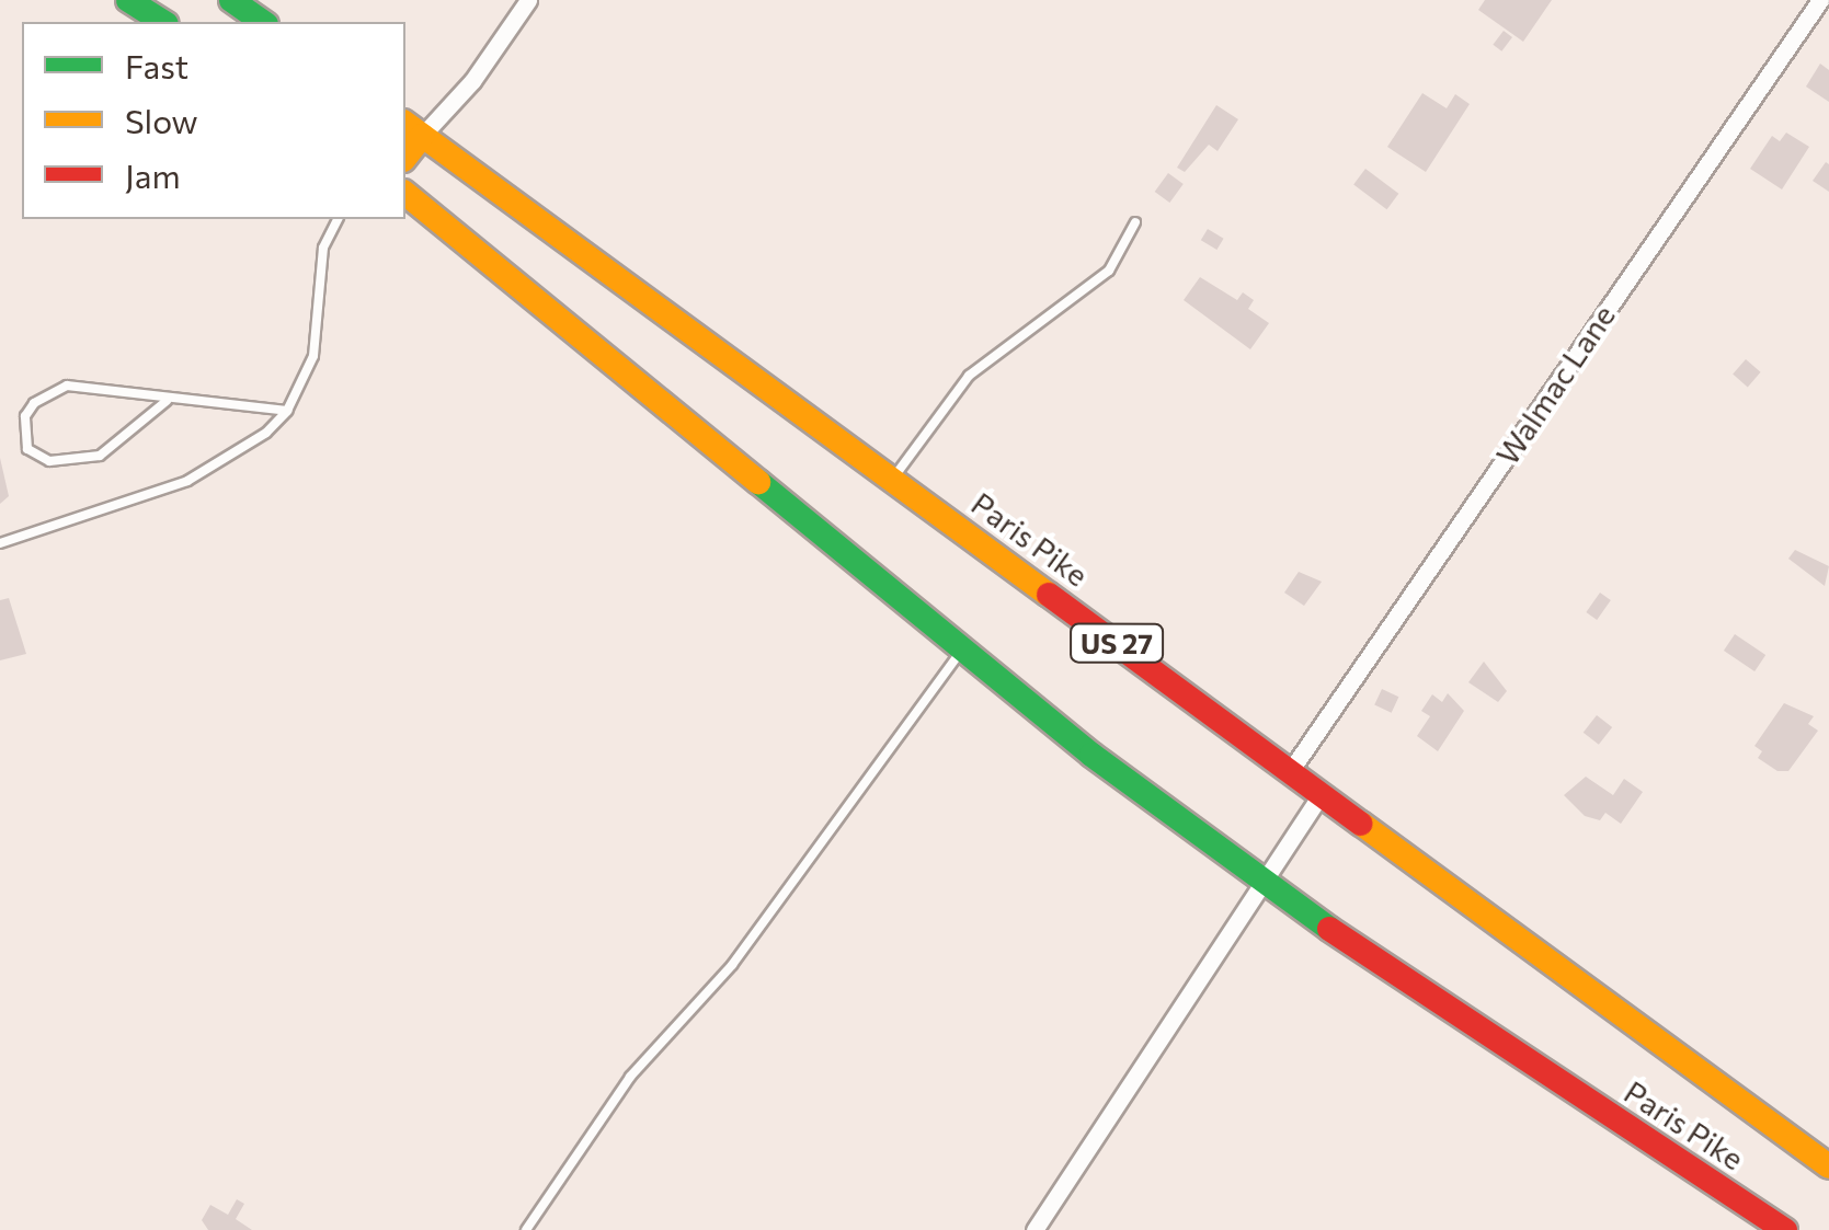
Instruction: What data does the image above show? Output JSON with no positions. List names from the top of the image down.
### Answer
{
  "streets": {
    "highway": ["Paris Pike", "US 27"],
    "street": ["Walmac Lane"]
  },
  "crossings": [
    ["Walmac Lane", "Paris Pike"]
  ],
  "legend": ["Fast", "Slow", "Jam"]
}
